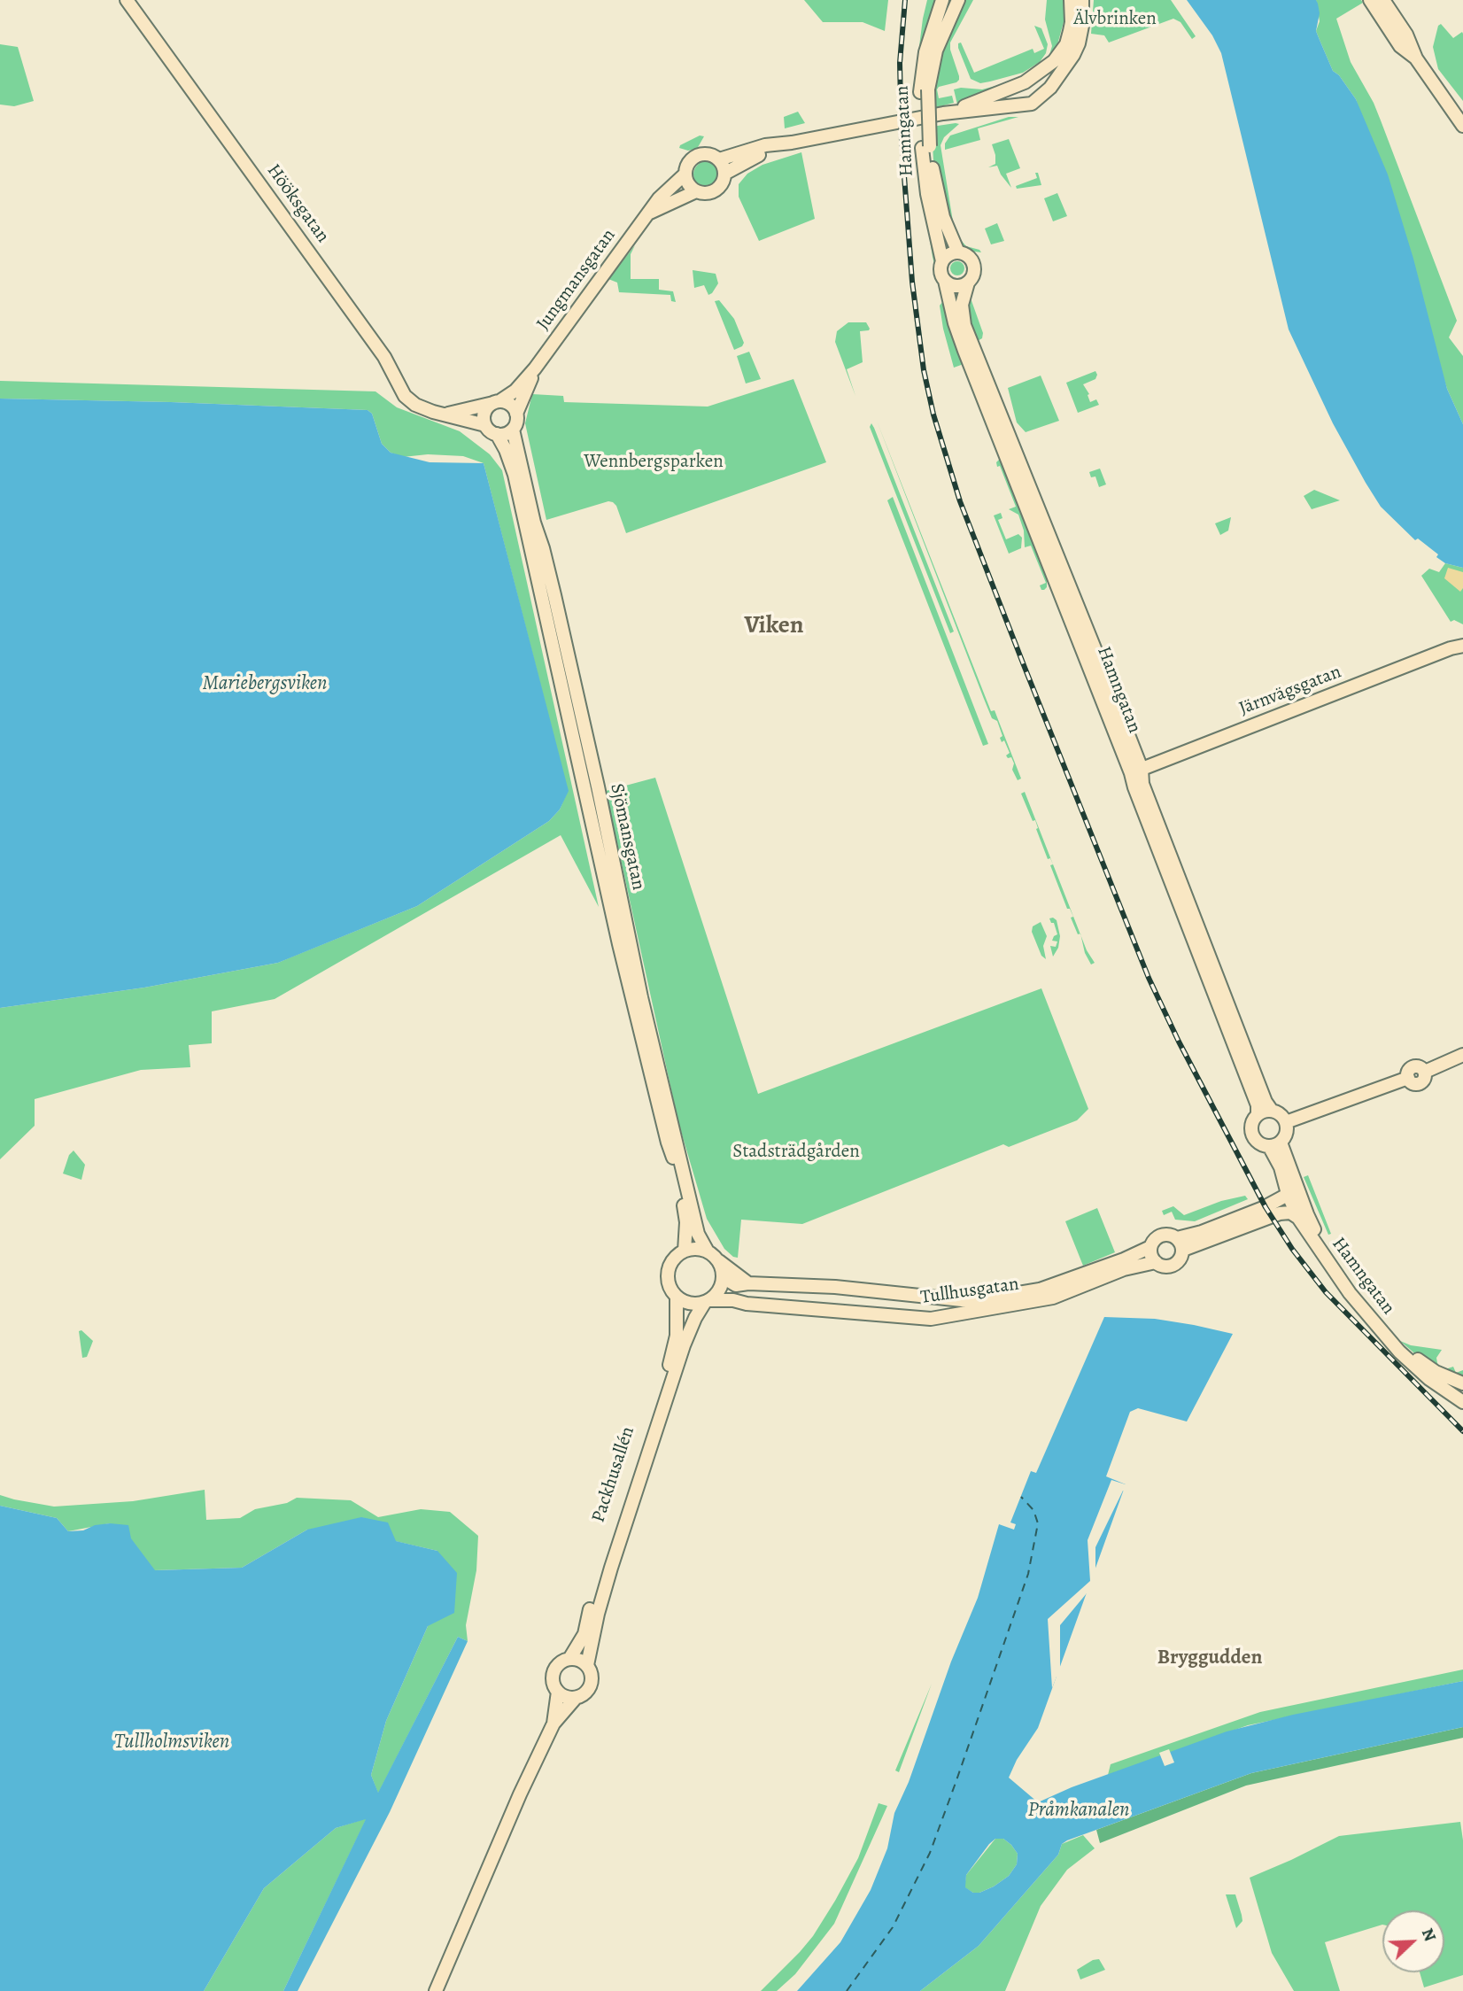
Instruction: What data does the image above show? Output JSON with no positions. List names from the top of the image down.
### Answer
{
  "streets": {
    "street": [
      "Hamngatan",
      "Hööksgatan",
      "Jungmansgatan",
      "Järnvägsgatan",
      "Sjömansgatan",
      "Tullhusgatan",
      "Packhusallén"
    ]
  },
  "crossings": [
    ["Hamngatan", "Järnvägsgatan"],
    ["Hööksgatan", "Jungmansgatan"],
    ["Hööksgatan", "Sjömansgatan"],
    ["Jungmansgatan", "Sjömansgatan"],
    ["Sjömansgatan", "Tullhusgatan"],
    ["Sjömansgatan", "Packhusallén"],
    ["Tullhusgatan", "Packhusallén"]
  ],
  "districts": ["Viken", "Bryggudden"],
  "water": ["Mariebergsviken", "Tullholmsviken", "Pråmkanalen"],
  "parks": ["Älvbrinken", "Wennbergsparken", "Stadsträdgården"],
  "north": "top right"
}
